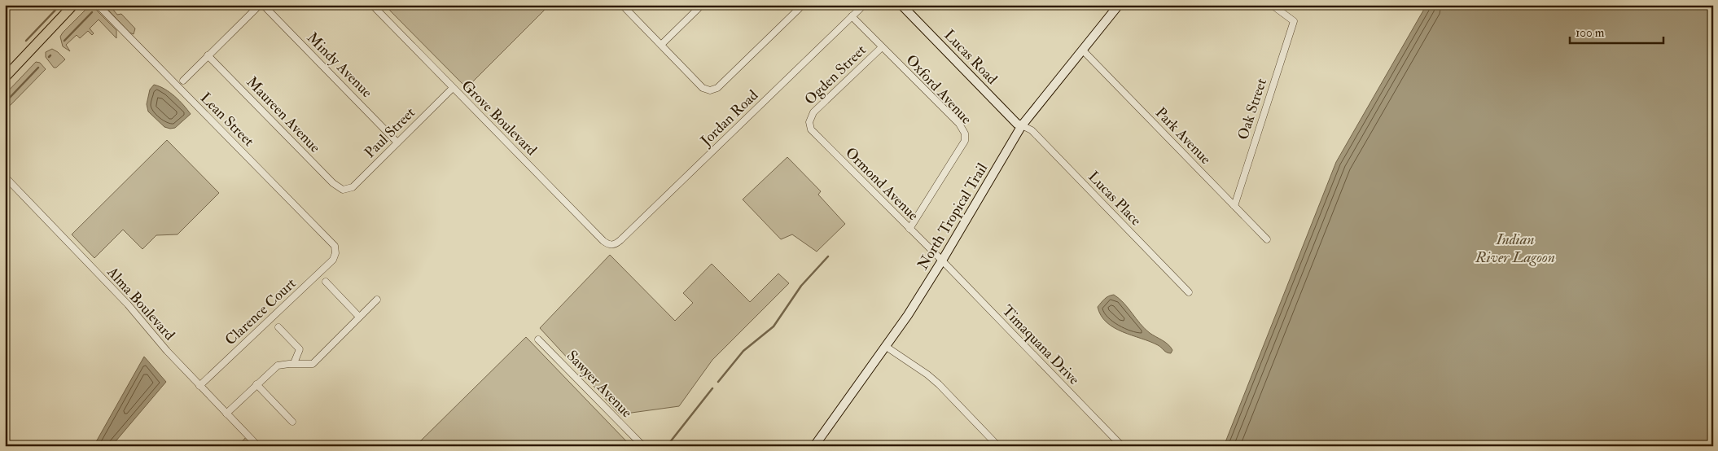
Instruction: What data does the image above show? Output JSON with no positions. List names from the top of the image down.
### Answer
{
  "streets": {
    "street": [
      "Lucas Road",
      "Mindy Avenue",
      "Ogden Street",
      "Oxford Avenue",
      "Oak Street",
      "Maureen Avenue",
      "Grove Boulevard",
      "Jordan Road",
      "Lean Street",
      "Paul Street",
      "Park Avenue",
      "Ormond Avenue",
      "Lucas Place",
      "North Tropical Trail",
      "Alma Boulevard",
      "Clarence Court",
      "Timaquana Drive",
      "Sawyer Avenue"
    ]
  },
  "crossings": [
    ["Lucas Road", "Lucas Place"],
    ["Lucas Road", "North Tropical Trail"],
    ["Mindy Avenue", "Paul Street"],
    ["Ogden Street", "Oxford Avenue"],
    ["Ogden Street", "Ormond Avenue"],
    ["Oxford Avenue", "Jordan Road"],
    ["Oxford Avenue", "Ormond Avenue"],
    ["Oak Street", "Park Avenue"],
    ["Maureen Avenue", "Paul Street"],
    ["Grove Boulevard", "Jordan Road"],
    ["Grove Boulevard", "Paul Street"],
    ["Lean Street", "Clarence Court"],
    ["Park Avenue", "North Tropical Trail"],
    ["Ormond Avenue", "North Tropical Trail"],
    ["Ormond Avenue", "Timaquana Drive"],
    ["Lucas Place", "North Tropical Trail"],
    ["North Tropical Trail", "Timaquana Drive"],
    ["Alma Boulevard", "Clarence Court"]
  ],
  "water": ["Indian River Lagoon"],
  "scale_bar": "100 m"
}
